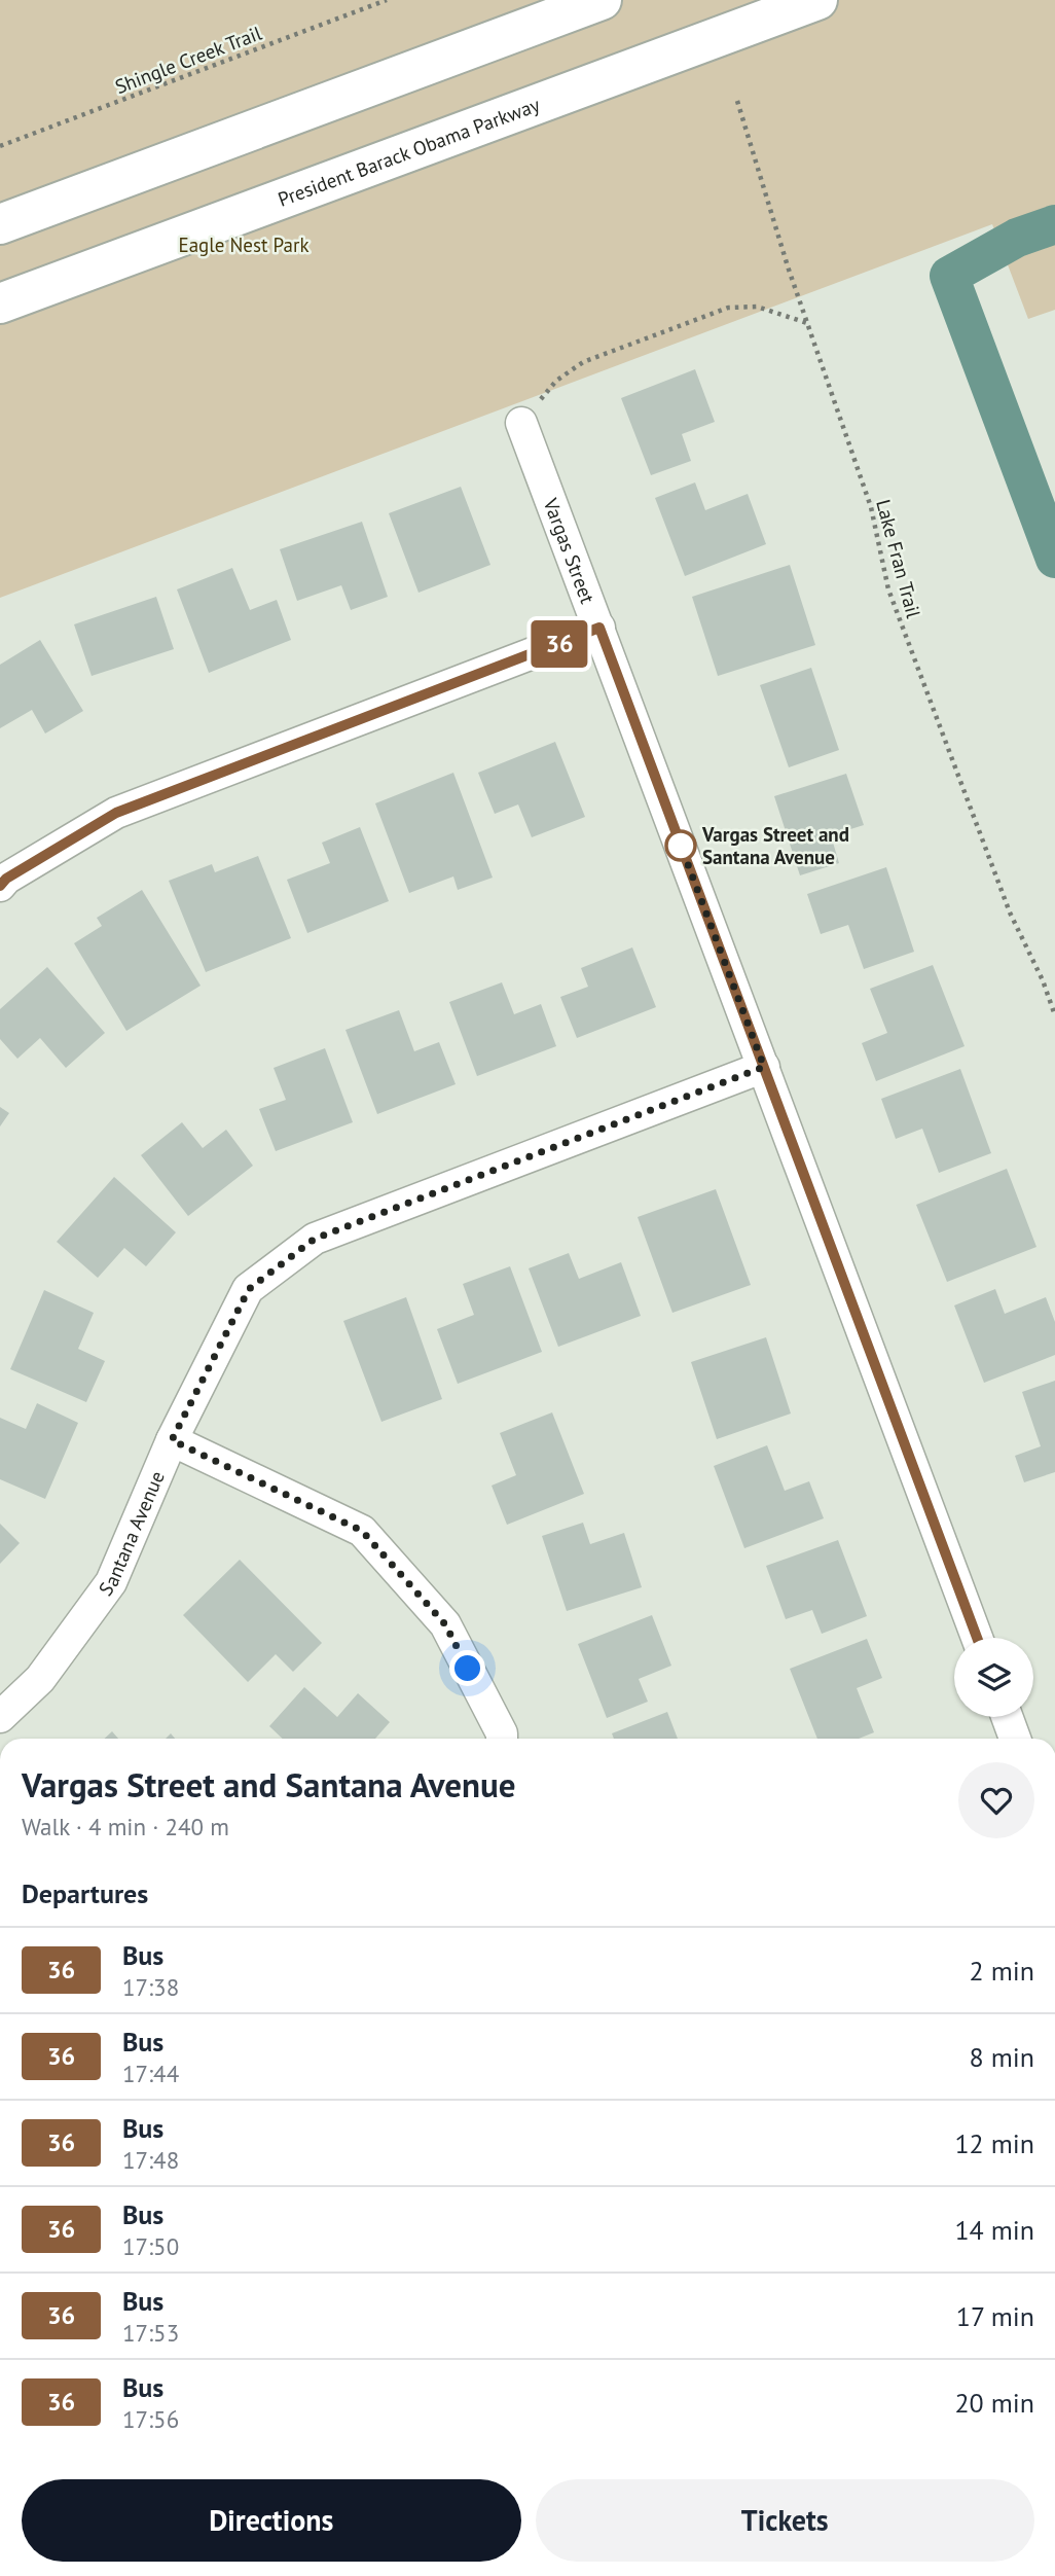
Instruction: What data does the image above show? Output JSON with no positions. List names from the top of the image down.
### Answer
{
  "streets": {
    "street": ["President Barack Obama Parkway", "Vargas Street", "Santana Avenue"],
    "path": ["Shingle Creek Trail", "Lake Fran Trail"]
  },
  "crossings": [
    ["Vargas Street", "Santana Avenue"]
  ],
  "parks": ["Eagle Nest Park"],
  "places": ["Vargas Street and Santana Avenue"],
  "lines": ["bus line 36"],
  "page": {
    "on_map": "36",
    "heading": [
      ["Vargas Street and Santana Avenue", "Walk · 4 min · 240 m"],
      "Departures"
    ],
    "list": [
      {
        "mark": "36",
        "name": "Bus",
        "note": "17:38",
        "value": "2 min"
      },
      {
        "mark": "36",
        "name": "Bus",
        "note": "17:44",
        "value": "8 min"
      },
      {
        "mark": "36",
        "name": "Bus",
        "note": "17:48",
        "value": "12 min"
      },
      {
        "mark": "36",
        "name": "Bus",
        "note": "17:50",
        "value": "14 min"
      },
      {
        "mark": "36",
        "name": "Bus",
        "note": "17:53",
        "value": "17 min"
      },
      {
        "mark": "36",
        "name": "Bus",
        "note": "17:56",
        "value": "20 min"
      }
    ],
    "buttons": ["Directions", "Tickets"]
  }
}
